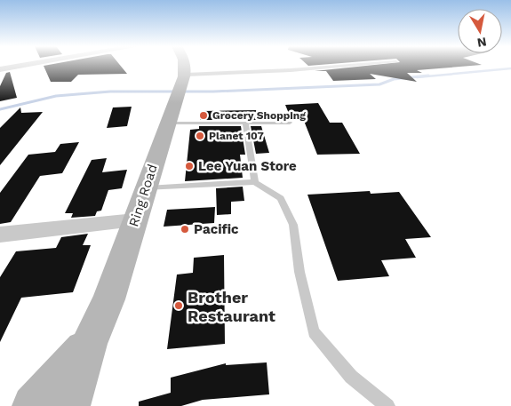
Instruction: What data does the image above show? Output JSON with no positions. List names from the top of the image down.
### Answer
{
  "streets": {
    "main road": ["Ring Road"]
  },
  "places": [
    "Grocery Shopping",
    "Planet 107",
    "Lee Yuan Store",
    "Pacific",
    "Brother Restaurant"
  ],
  "north": "bottom"
}
